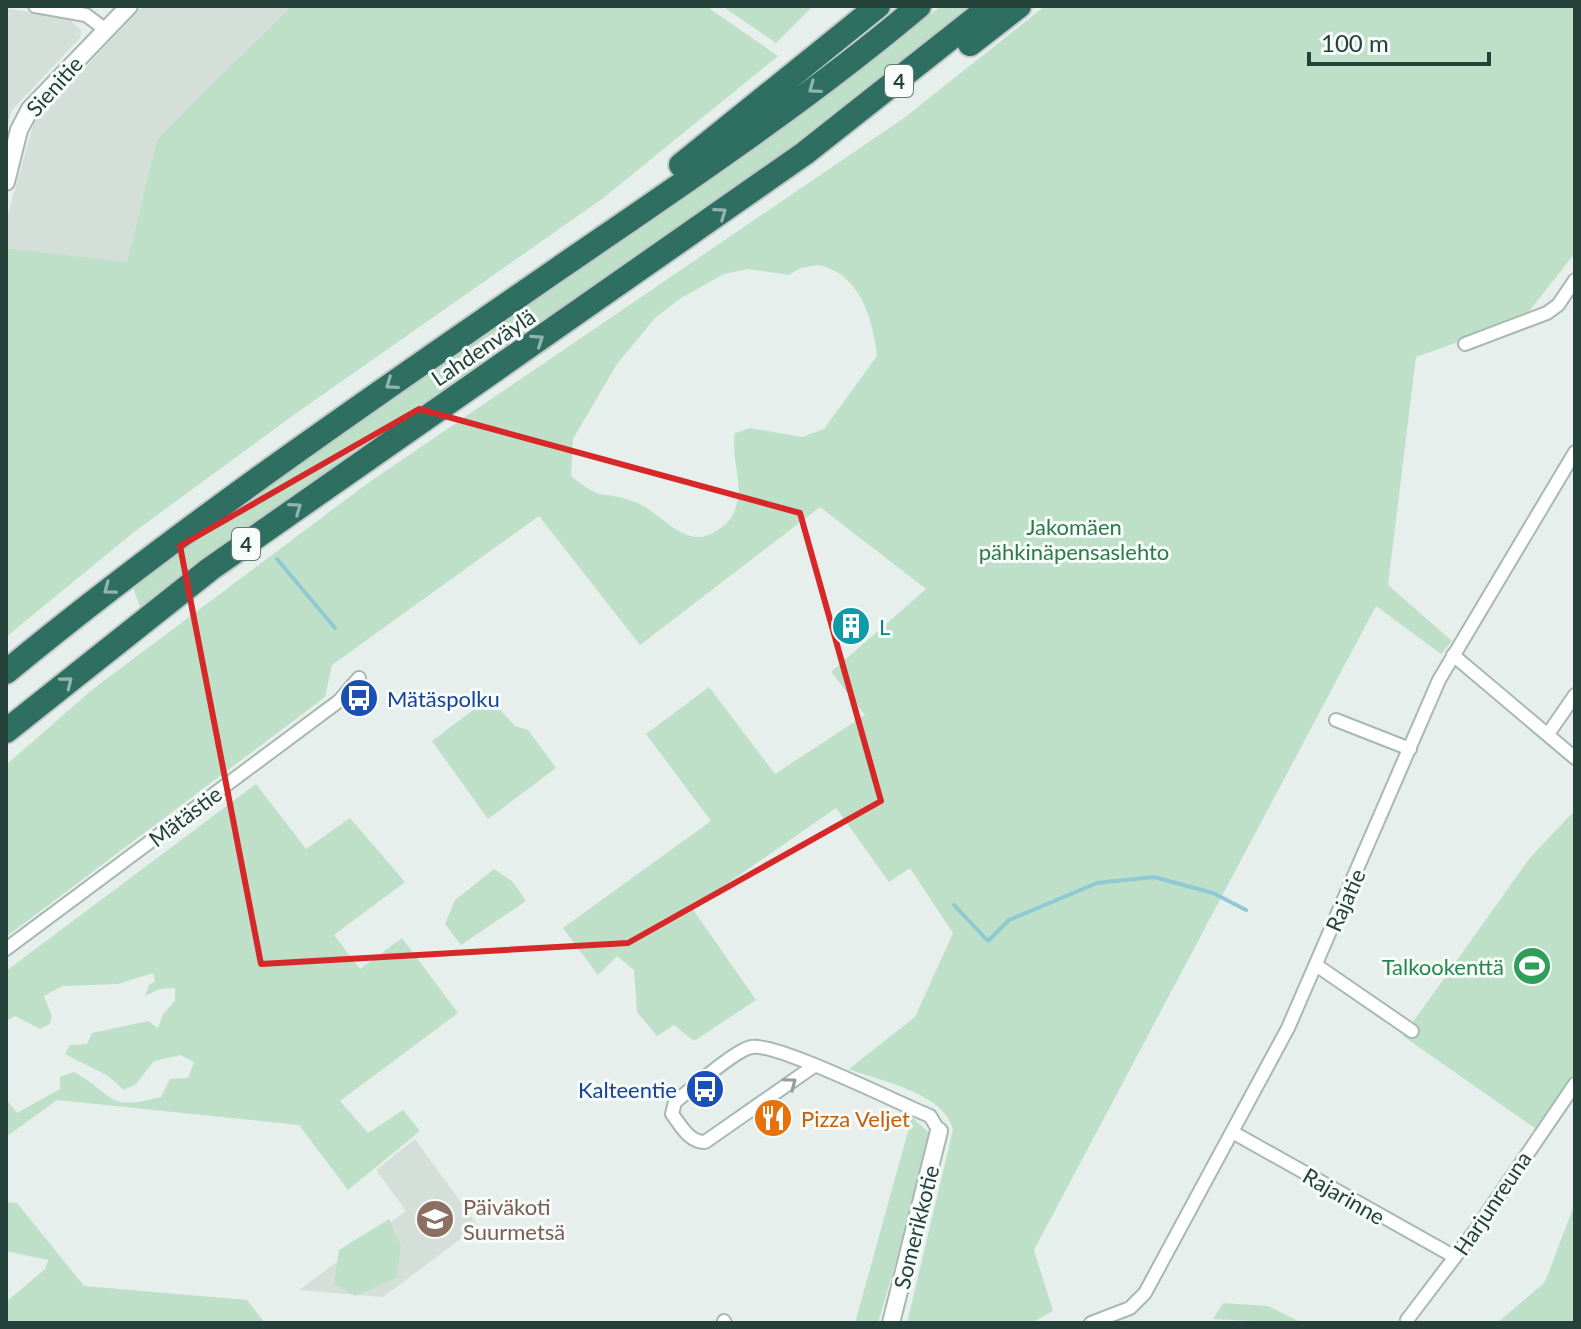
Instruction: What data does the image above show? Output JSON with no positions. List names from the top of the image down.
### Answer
{
  "streets": {
    "highway": ["4", "Lahdenväylä"],
    "street": [
      "Sienitie",
      "Mätästie",
      "Rajatie",
      "Rajarinne",
      "Harjunreuna",
      "Somerikkotie"
    ]
  },
  "crossings": [
    ["Rajatie", "Rajarinne"],
    ["Rajarinne", "Harjunreuna"]
  ],
  "parks": ["Jakomäen pähkinäpensaslehto"],
  "places": {
    "building": ["L"],
    "bus stop": ["Mätäspolku", "Kalteentie"],
    "sports": ["Talkookenttä"],
    "restaurant": ["Pizza Veljet"],
    "school or university": ["Päiväkoti Suurmetsä"]
  },
  "scale_bar": "100 m"
}
